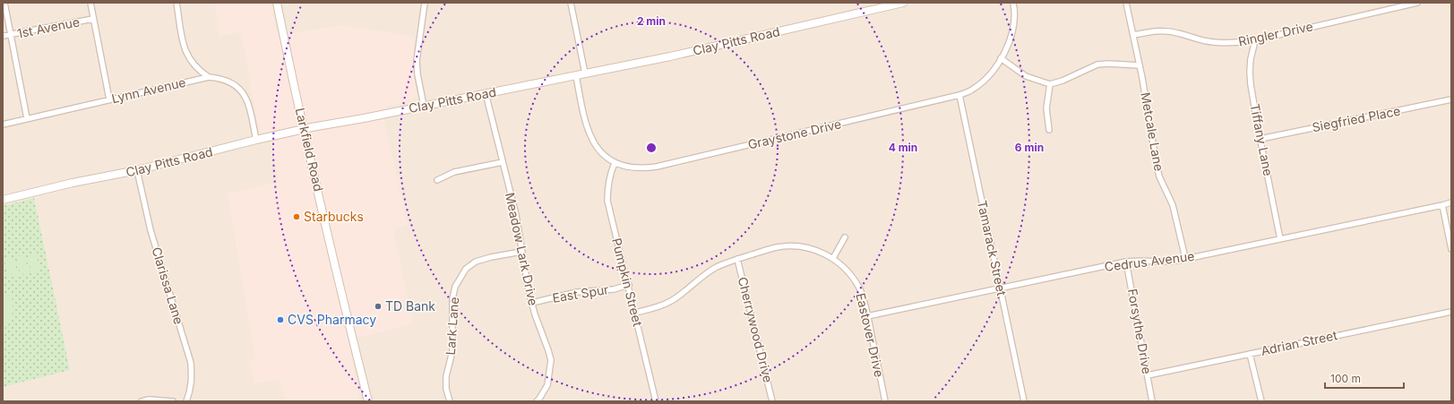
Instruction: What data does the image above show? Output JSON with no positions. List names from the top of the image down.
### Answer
{
  "streets": {
    "street": [
      "1st Avenue",
      "Ringler Drive",
      "Clay Pitts Road",
      "Lynn Avenue",
      "Siegfried Place",
      "Metcale Lane",
      "Graystone Drive",
      "Tiffany Lane",
      "Larkfield Road",
      "Tamarack Street",
      "Meadow Lark Drive",
      "Cedrus Avenue",
      "Pumpkin Street",
      "Clarissa Lane",
      "East Spur",
      "Lark Lane",
      "Cherrywood Drive",
      "Forsythe Drive",
      "Eastover Drive",
      "Adrian Street"
    ]
  },
  "crossings": [
    ["Ringler Drive", "Metcale Lane"],
    ["Ringler Drive", "Tiffany Lane"],
    ["Clay Pitts Road", "Lynn Avenue"],
    ["Clay Pitts Road", "Graystone Drive"],
    ["Clay Pitts Road", "Larkfield Road"],
    ["Clay Pitts Road", "Meadow Lark Drive"],
    ["Clay Pitts Road", "Clarissa Lane"],
    ["Siegfried Place", "Tiffany Lane"],
    ["Metcale Lane", "Cedrus Avenue"],
    ["Graystone Drive", "Tamarack Street"],
    ["Graystone Drive", "Pumpkin Street"],
    ["Tiffany Lane", "Cedrus Avenue"],
    ["Tamarack Street", "Cedrus Avenue"],
    ["Meadow Lark Drive", "East Spur"],
    ["Meadow Lark Drive", "Lark Lane"],
    ["Cedrus Avenue", "Forsythe Drive"],
    ["Cedrus Avenue", "Eastover Drive"],
    ["Pumpkin Street", "East Spur"],
    ["Pumpkin Street", "Eastover Drive"],
    ["Cherrywood Drive", "Eastover Drive"],
    ["Forsythe Drive", "Adrian Street"]
  ],
  "places": ["Starbucks", "TD Bank", "CVS Pharmacy"],
  "scale_bar": "100 m",
  "rings": ["2 min", "4 min", "6 min"]
}
